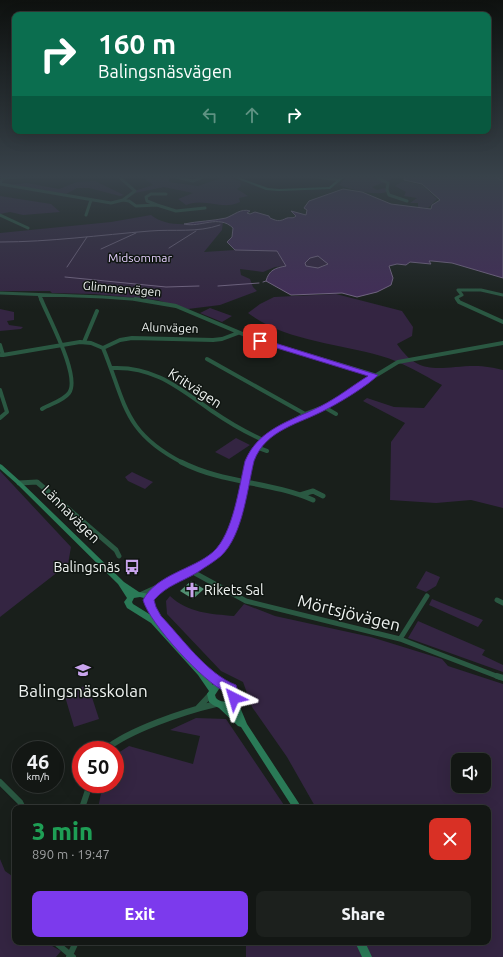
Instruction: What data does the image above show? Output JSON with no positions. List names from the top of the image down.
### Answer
{
  "streets": {
    "main road": ["Lännavägen"],
    "street": [
      "Glimmervägen",
      "Alunvägen",
      "Kritvägen",
      "Mörtsjövägen"
    ]
  },
  "crossings": [
    ["Glimmervägen", "Alunvägen"]
  ],
  "parks": ["Midsommar"],
  "places": {
    "bus stop": ["Balingsnäs"],
    "church": ["Rikets Sal"],
    "school or university": ["Balingsnässkolan"]
  },
  "page": {
    "turn": ["160 m", "Balingsnäsvägen"],
    "speed": "46 km/h",
    "limit": "50",
    "heading": ["3 min", "890 m · 19:47"],
    "buttons": ["Exit", "Share"]
  }
}
